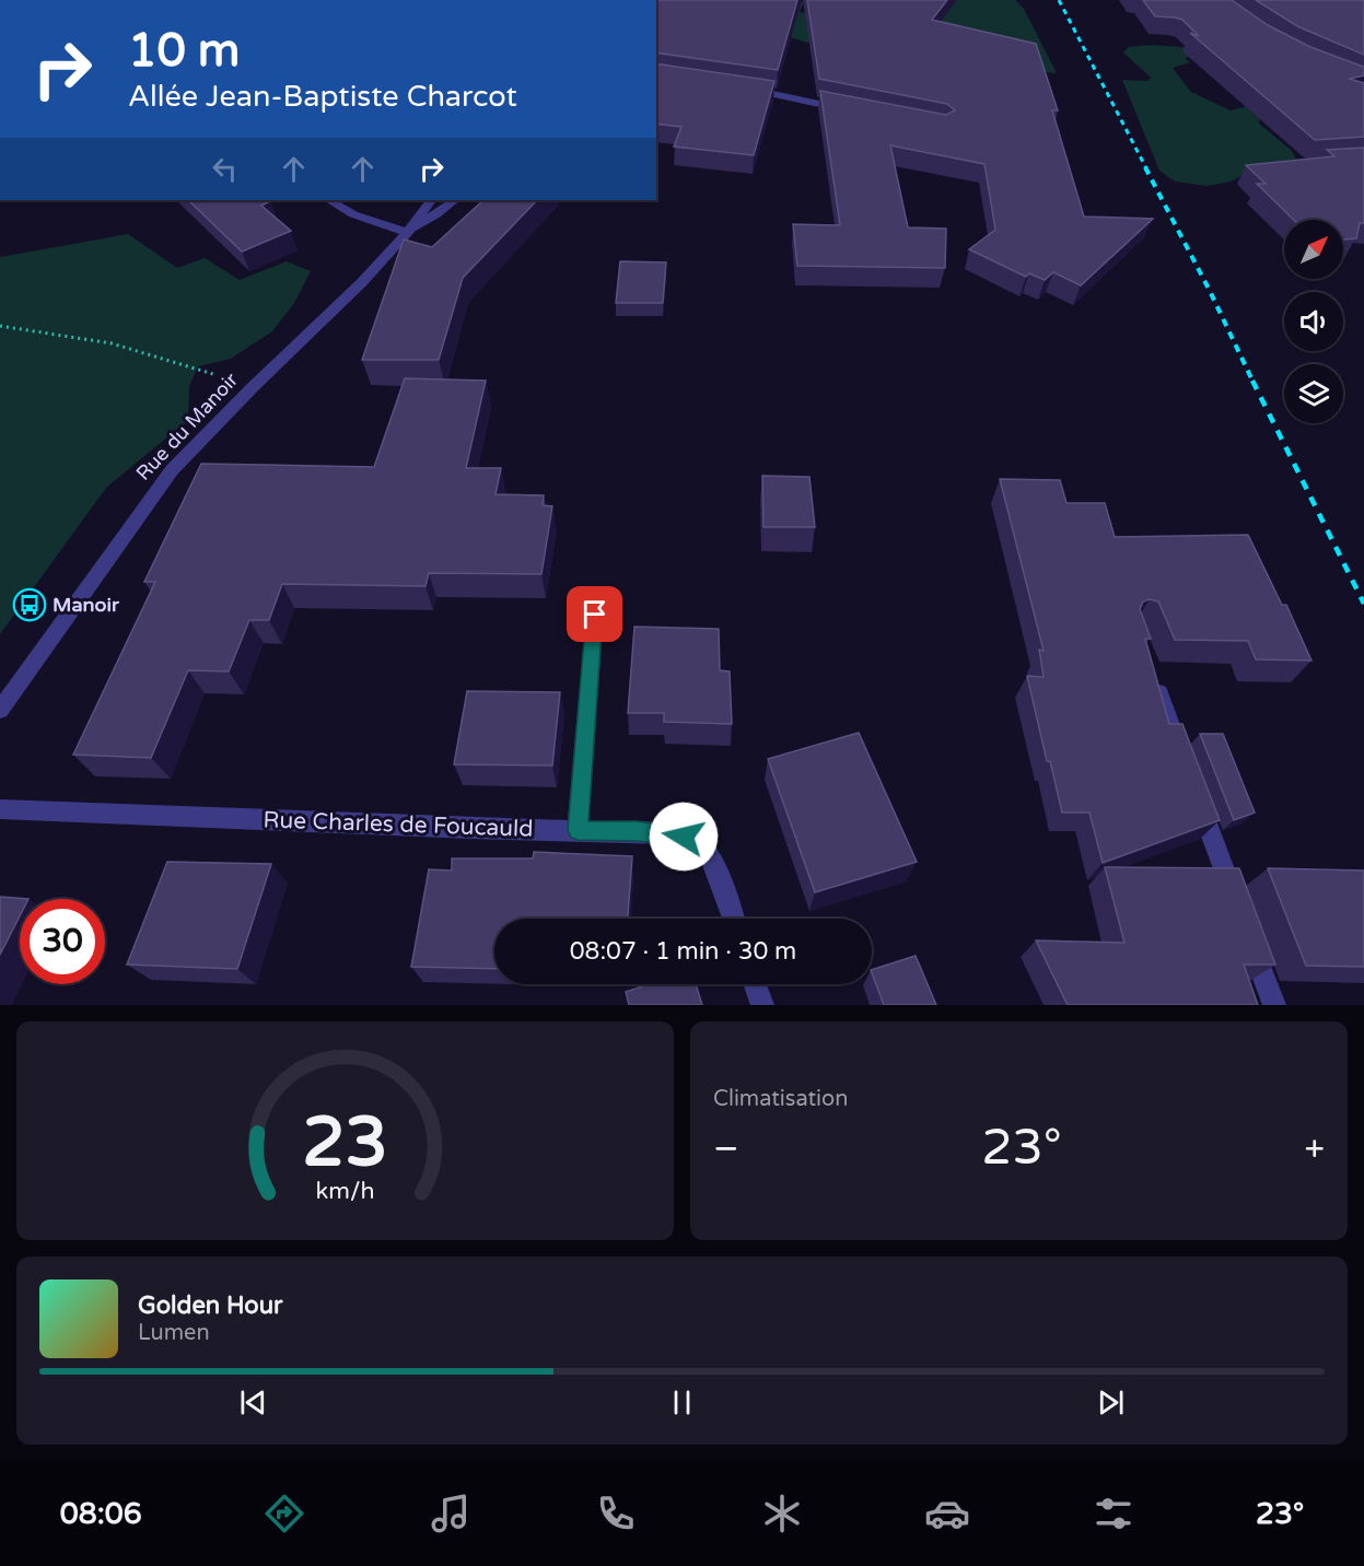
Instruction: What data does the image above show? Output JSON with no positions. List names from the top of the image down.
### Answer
{
  "streets": {
    "street": ["Rue du Manoir", "Rue Charles de Foucauld"]
  },
  "places": {
    "bus stop": ["Manoir"]
  },
  "north": "top right",
  "page": {
    "turn": ["10 m", "Allée Jean-Baptiste Charcot"],
    "limit": "30",
    "trip": "08:07 · 1 min · 30 m",
    "tile": "Climatisation",
    "heat": ["−", "23°", "+"],
    "song": ["Golden Hour", "Lumen"],
    "tabs": ["08:06", "23°"],
    "gauge": ["23", "km/h"]
  }
}
